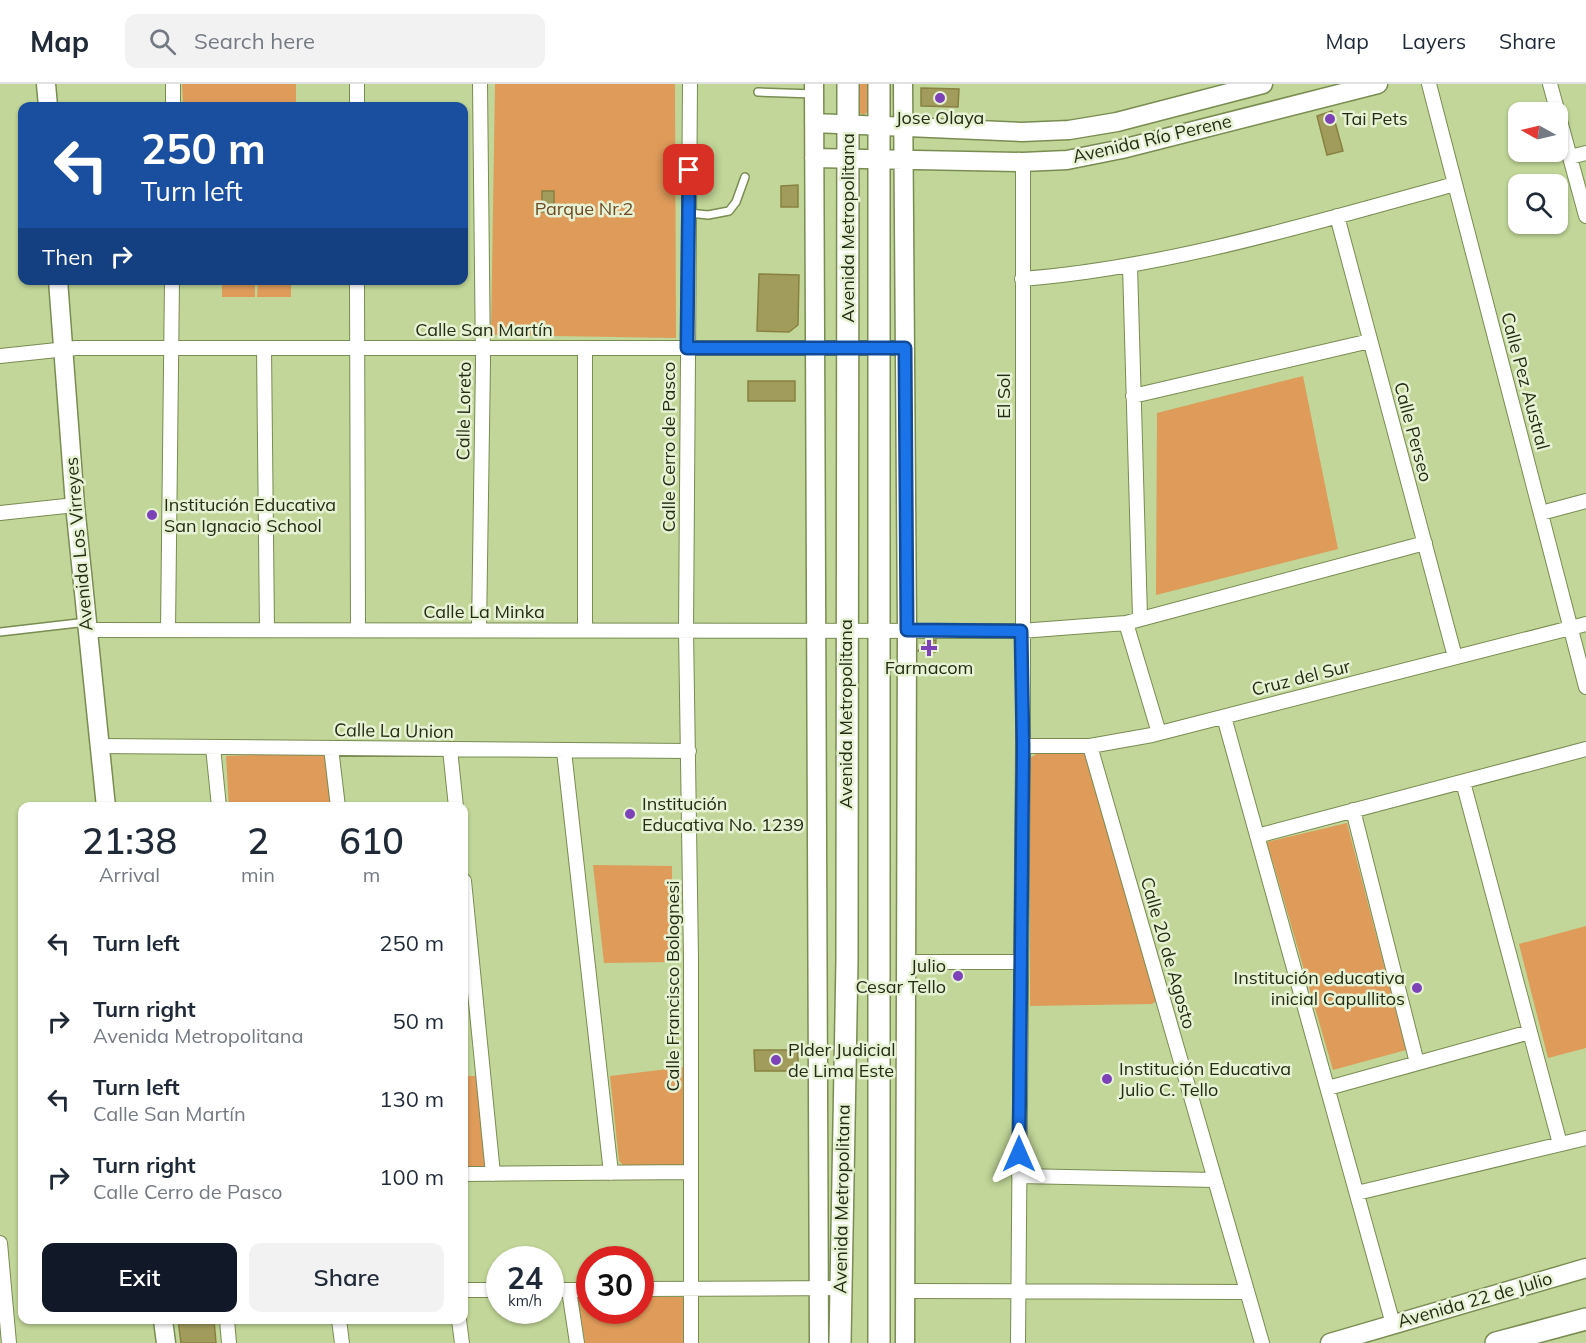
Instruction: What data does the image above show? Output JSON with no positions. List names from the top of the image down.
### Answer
{
  "streets": {
    "main road": ["Avenida Metropolitana"],
    "street": [
      "Avenida Río Perene",
      "Calle San Martín",
      "Calle Pez Austral",
      "El Sol",
      "Calle Loreto",
      "Calle Perseo",
      "Calle Cerro de Pasco",
      "Avenida Los Virreyes",
      "Calle La Minka",
      "Cruz del Sur",
      "Calle La Union",
      "Calle 20 de Agosto",
      "Calle Francisco Bolognesi",
      "Avenida 22 de Julio"
    ]
  },
  "crossings": [
    ["Avenida Río Perene", "Avenida Metropolitana"],
    ["Avenida Río Perene", "El Sol"],
    ["Avenida Metropolitana", "Calle San Martín"],
    ["Avenida Metropolitana", "Calle La Minka"],
    ["Calle San Martín", "Calle Loreto"],
    ["Calle San Martín", "Calle Cerro de Pasco"],
    ["Calle San Martín", "Avenida Los Virreyes"],
    ["Calle Pez Austral", "Cruz del Sur"],
    ["El Sol", "Calle La Minka"],
    ["El Sol", "Cruz del Sur"],
    ["Calle Loreto", "Calle La Minka"],
    ["Calle Perseo", "Calle La Minka"],
    ["Calle Perseo", "Cruz del Sur"],
    ["Calle Cerro de Pasco", "Calle La Minka"],
    ["Calle Cerro de Pasco", "Calle Francisco Bolognesi"],
    ["Avenida Los Virreyes", "Calle La Minka"],
    ["Avenida Los Virreyes", "Calle La Union"],
    ["Calle La Minka", "Calle Francisco Bolognesi"],
    ["Cruz del Sur", "Calle 20 de Agosto"],
    ["Calle La Union", "Calle Francisco Bolognesi"]
  ],
  "parks": ["Parque Nr.2"],
  "places": {
    "other": [
      "Jose Olaya",
      "Tai Pets",
      "Institución Educativa San Ignacio School",
      "Institución Educativa No. 1239",
      "Julio Cesar Tello",
      "Institución educativa inicial Capullitos",
      "Plder Judicial de Lima Este",
      "Institución Educativa Julio C. Tello"
    ],
    "health": ["Farmacom"]
  },
  "north": "left",
  "page": {
    "header": "Map",
    "search": "Search here",
    "nav": ["Map", "Layers", "Share"],
    "turn": ["250 m", "Turn left"],
    "then": "Then",
    "eta": [
      "21:38",
      "Arrival",
      "2",
      "min",
      "610",
      "m"
    ],
    "list": [
      {
        "name": "Turn left",
        "value": "250 m"
      },
      {
        "name": "Turn right",
        "note": "Avenida Metropolitana",
        "value": "50 m"
      },
      {
        "name": "Turn left",
        "note": "Calle San Martín",
        "value": "130 m"
      },
      {
        "name": "Turn right",
        "note": "Calle Cerro de Pasco",
        "value": "100 m"
      }
    ],
    "buttons": ["Exit", "Share"],
    "speed": "24 km/h",
    "limit": "30"
  }
}
